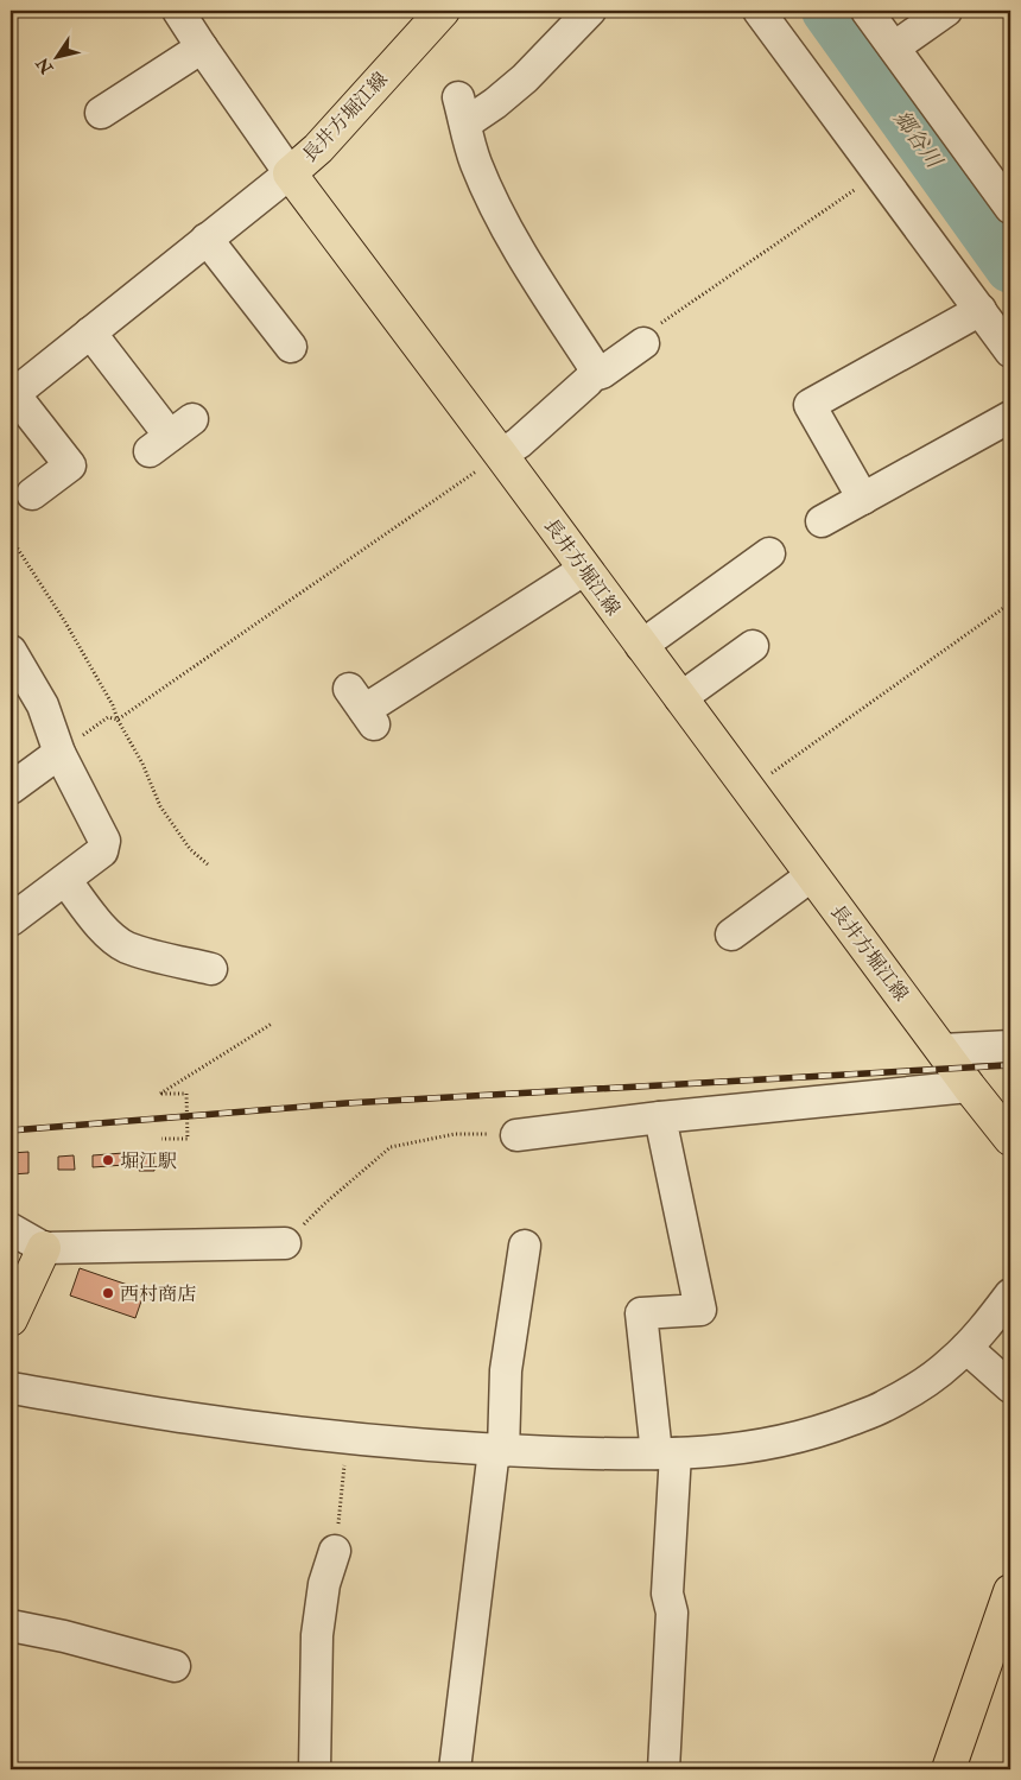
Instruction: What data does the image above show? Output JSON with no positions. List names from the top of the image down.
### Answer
{
  "streets": {
    "main road": ["長井方堀江線"]
  },
  "water": ["郷谷川"],
  "places": ["堀江駅", "西村商店"],
  "north": "bottom left"
}
